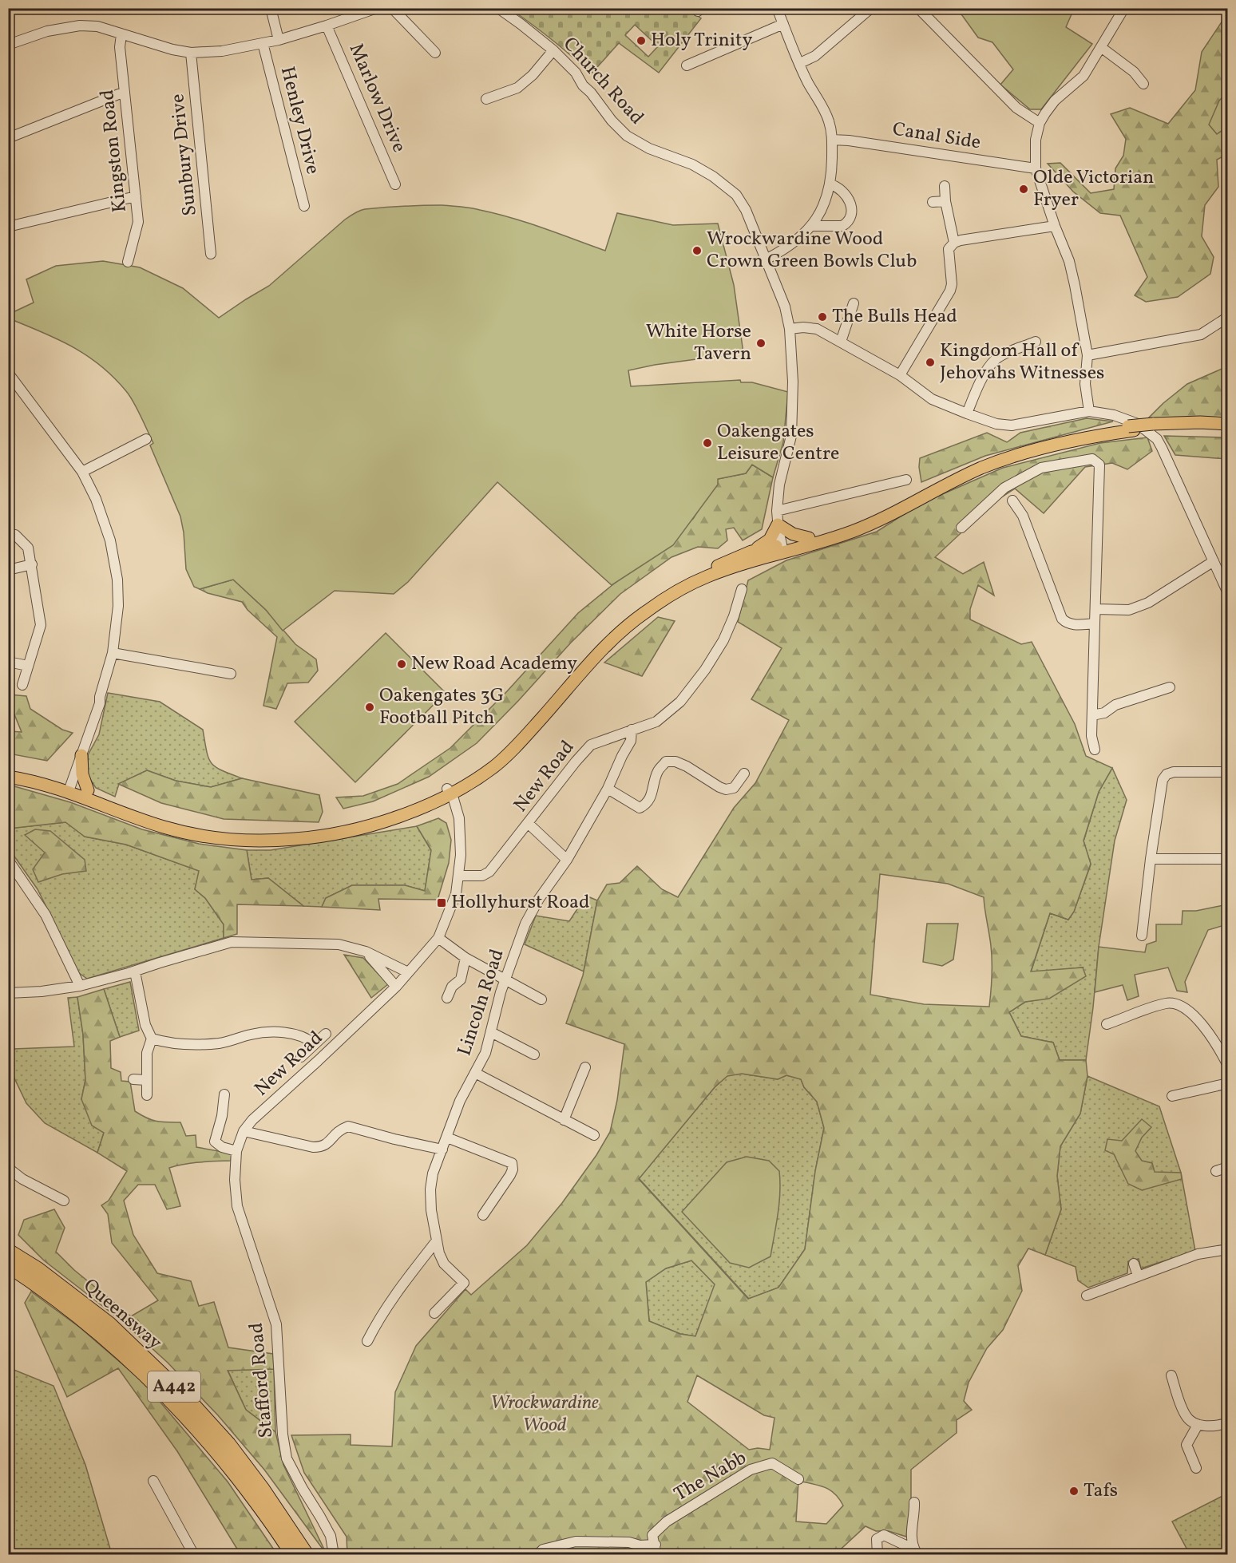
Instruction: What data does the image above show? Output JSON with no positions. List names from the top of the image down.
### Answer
{
  "streets": {
    "highway": ["Queensway", "A442"],
    "street": [
      "Church Road",
      "Marlow Drive",
      "Henley Drive",
      "Canal Side",
      "Kingston Road",
      "Sunbury Drive",
      "New Road",
      "Lincoln Road",
      "Stafford Road",
      "The Nabb"
    ]
  },
  "crossings": [
    ["New Road", "Lincoln Road"],
    ["New Road", "Stafford Road"]
  ],
  "parks": ["Wrockwardine Wood"],
  "places": {
    "other": [
      "Holy Trinity",
      "Olde Victorian Fryer",
      "Wrockwardine Wood Crown Green Bowls Club",
      "The Bulls Head",
      "White Horse Tavern",
      "Kingdom Hall of Jehovahs Witnesses",
      "Oakengates Leisure Centre",
      "New Road Academy",
      "Oakengates 3G Football Pitch",
      "Tafs"
    ],
    "transit": ["Hollyhurst Road"]
  }
}
